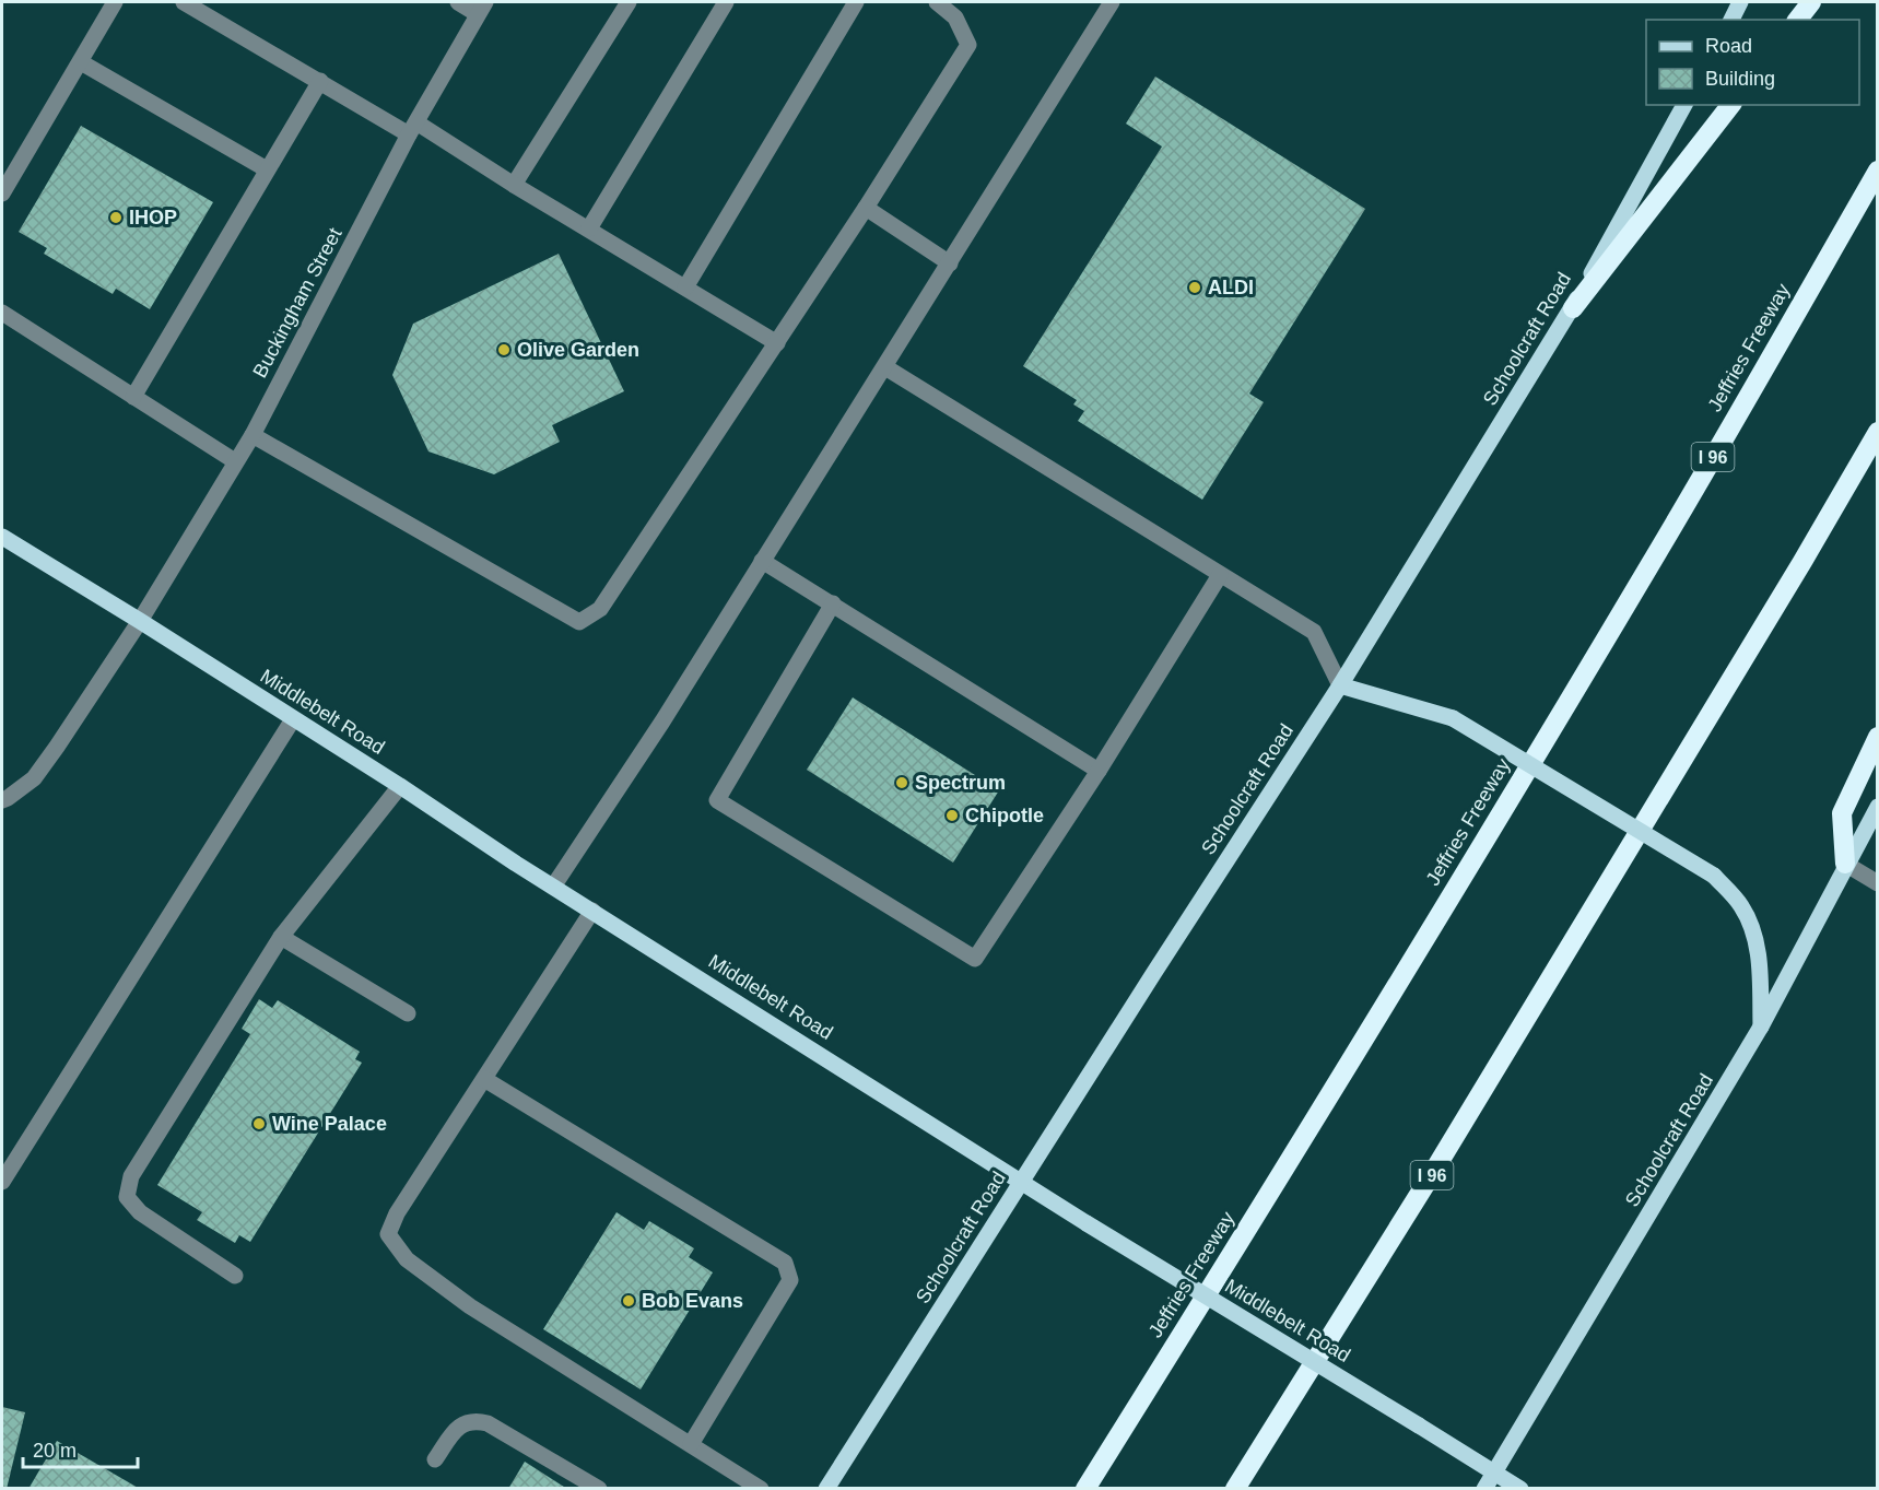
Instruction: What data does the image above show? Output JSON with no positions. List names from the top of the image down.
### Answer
{
  "streets": {
    "highway": ["Jeffries Freeway", "I 96"],
    "main road": ["Schoolcraft Road", "Middlebelt Road"],
    "street": ["Buckingham Street"]
  },
  "crossings": [
    ["Buckingham Street", "Middlebelt Road"],
    ["Schoolcraft Road", "Middlebelt Road"]
  ],
  "places": [
    "IHOP",
    "ALDI",
    "Olive Garden",
    "Spectrum",
    "Chipotle",
    "Wine Palace",
    "Bob Evans"
  ],
  "legend": ["Road", "Building"],
  "scale_bar": "20 m"
}
